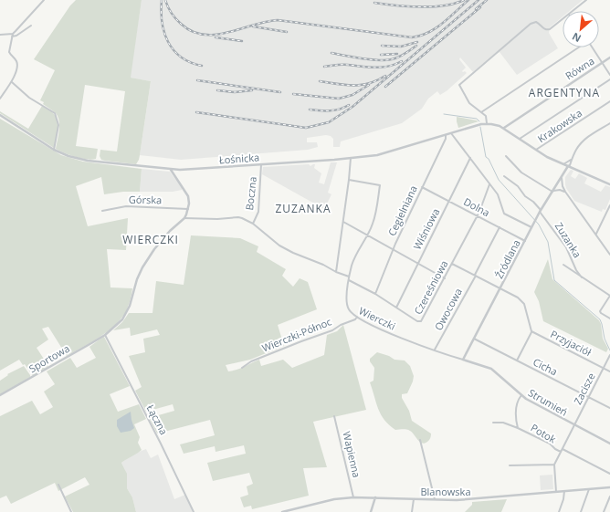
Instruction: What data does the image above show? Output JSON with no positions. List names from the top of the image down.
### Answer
{
  "streets": {
    "street": [
      "Równa",
      "Krakowska",
      "Łośnicka",
      "Boczna",
      "Górska",
      "Dolna",
      "Cegielniana",
      "Wiśniowa",
      "Zuzanka",
      "Źródlana",
      "Czereśniowa",
      "Owocowa",
      "Wierczki",
      "Wierczki-Północ",
      "Przyjaciół",
      "Sportowa",
      "Cicha",
      "Zacisze",
      "Strumień",
      "Łączna",
      "Potok",
      "Wapienna",
      "Blanowska"
    ]
  },
  "crossings": [
    ["Łośnicka", "Boczna"],
    ["Łośnicka", "Cegielniana"],
    ["Dolna", "Cegielniana"],
    ["Dolna", "Wiśniowa"],
    ["Dolna", "Źródlana"],
    ["Dolna", "Czereśniowa"],
    ["Dolna", "Owocowa"],
    ["Cegielniana", "Czereśniowa"],
    ["Wiśniowa", "Czereśniowa"],
    ["Zuzanka", "Źródlana"],
    ["Źródlana", "Wierczki"],
    ["Źródlana", "Cicha"],
    ["Źródlana", "Strumień"],
    ["Czereśniowa", "Wierczki"],
    ["Owocowa", "Wierczki"],
    ["Wierczki", "Wierczki-Północ"],
    ["Wierczki", "Strumień"],
    ["Przyjaciół", "Zacisze"],
    ["Sportowa", "Łączna"],
    ["Cicha", "Zacisze"],
    ["Zacisze", "Strumień"],
    ["Zacisze", "Potok"],
    ["Strumień", "Potok"],
    ["Wapienna", "Blanowska"]
  ],
  "districts": ["ARGENTYNA", "ZUZANKA", "WIERCZKI"],
  "north": "bottom left"
}
